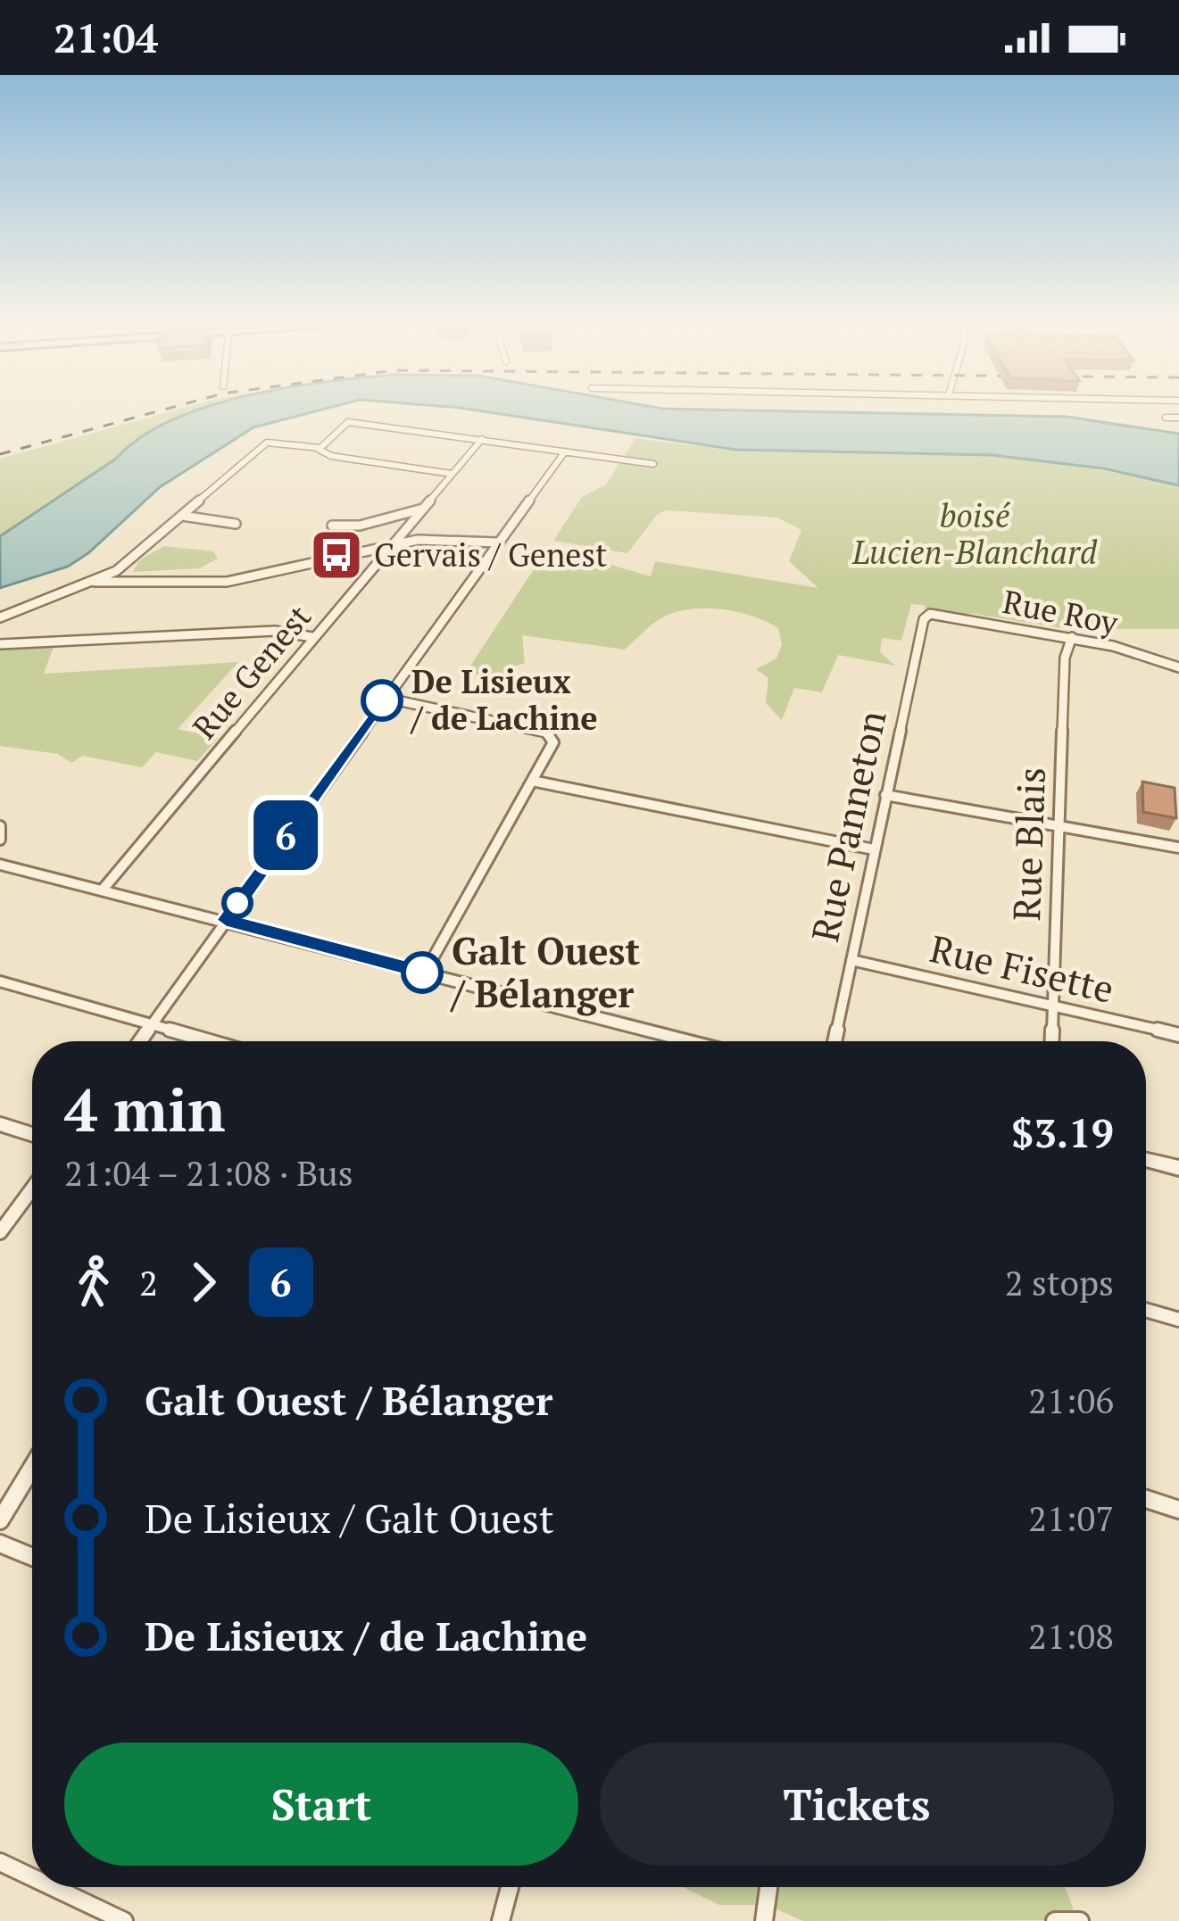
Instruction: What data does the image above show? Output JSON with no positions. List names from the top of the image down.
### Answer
{
  "streets": {
    "street": [
      "Rue Roy",
      "Rue Genest",
      "Rue Panneton",
      "Rue Blais",
      "Rue Fisette"
    ]
  },
  "crossings": [
    ["Rue Roy", "Rue Panneton"],
    ["Rue Roy", "Rue Blais"],
    ["Rue Panneton", "Rue Fisette"],
    ["Rue Blais", "Rue Fisette"]
  ],
  "parks": ["boisé Lucien-Blanchard"],
  "places": {
    "bus stop": ["Gervais / Genest"],
    "other": ["De Lisieux / de Lachine", "Galt Ouest / Bélanger"]
  },
  "lines": ["bus line 6"],
  "page": {
    "status": "21:04",
    "on_map": "6",
    "heading": ["4 min", "21:04 – 21:08 · Bus", "$3.19"],
    "legs": ["2", "6", "2 stops"],
    "list": [
      {
        "name": "Galt Ouest / Bélanger",
        "value": "21:06"
      },
      {
        "name": "De Lisieux / Galt Ouest",
        "value": "21:07"
      },
      {
        "name": "De Lisieux / de Lachine",
        "value": "21:08"
      }
    ],
    "buttons": ["Start", "Tickets"]
  }
}
